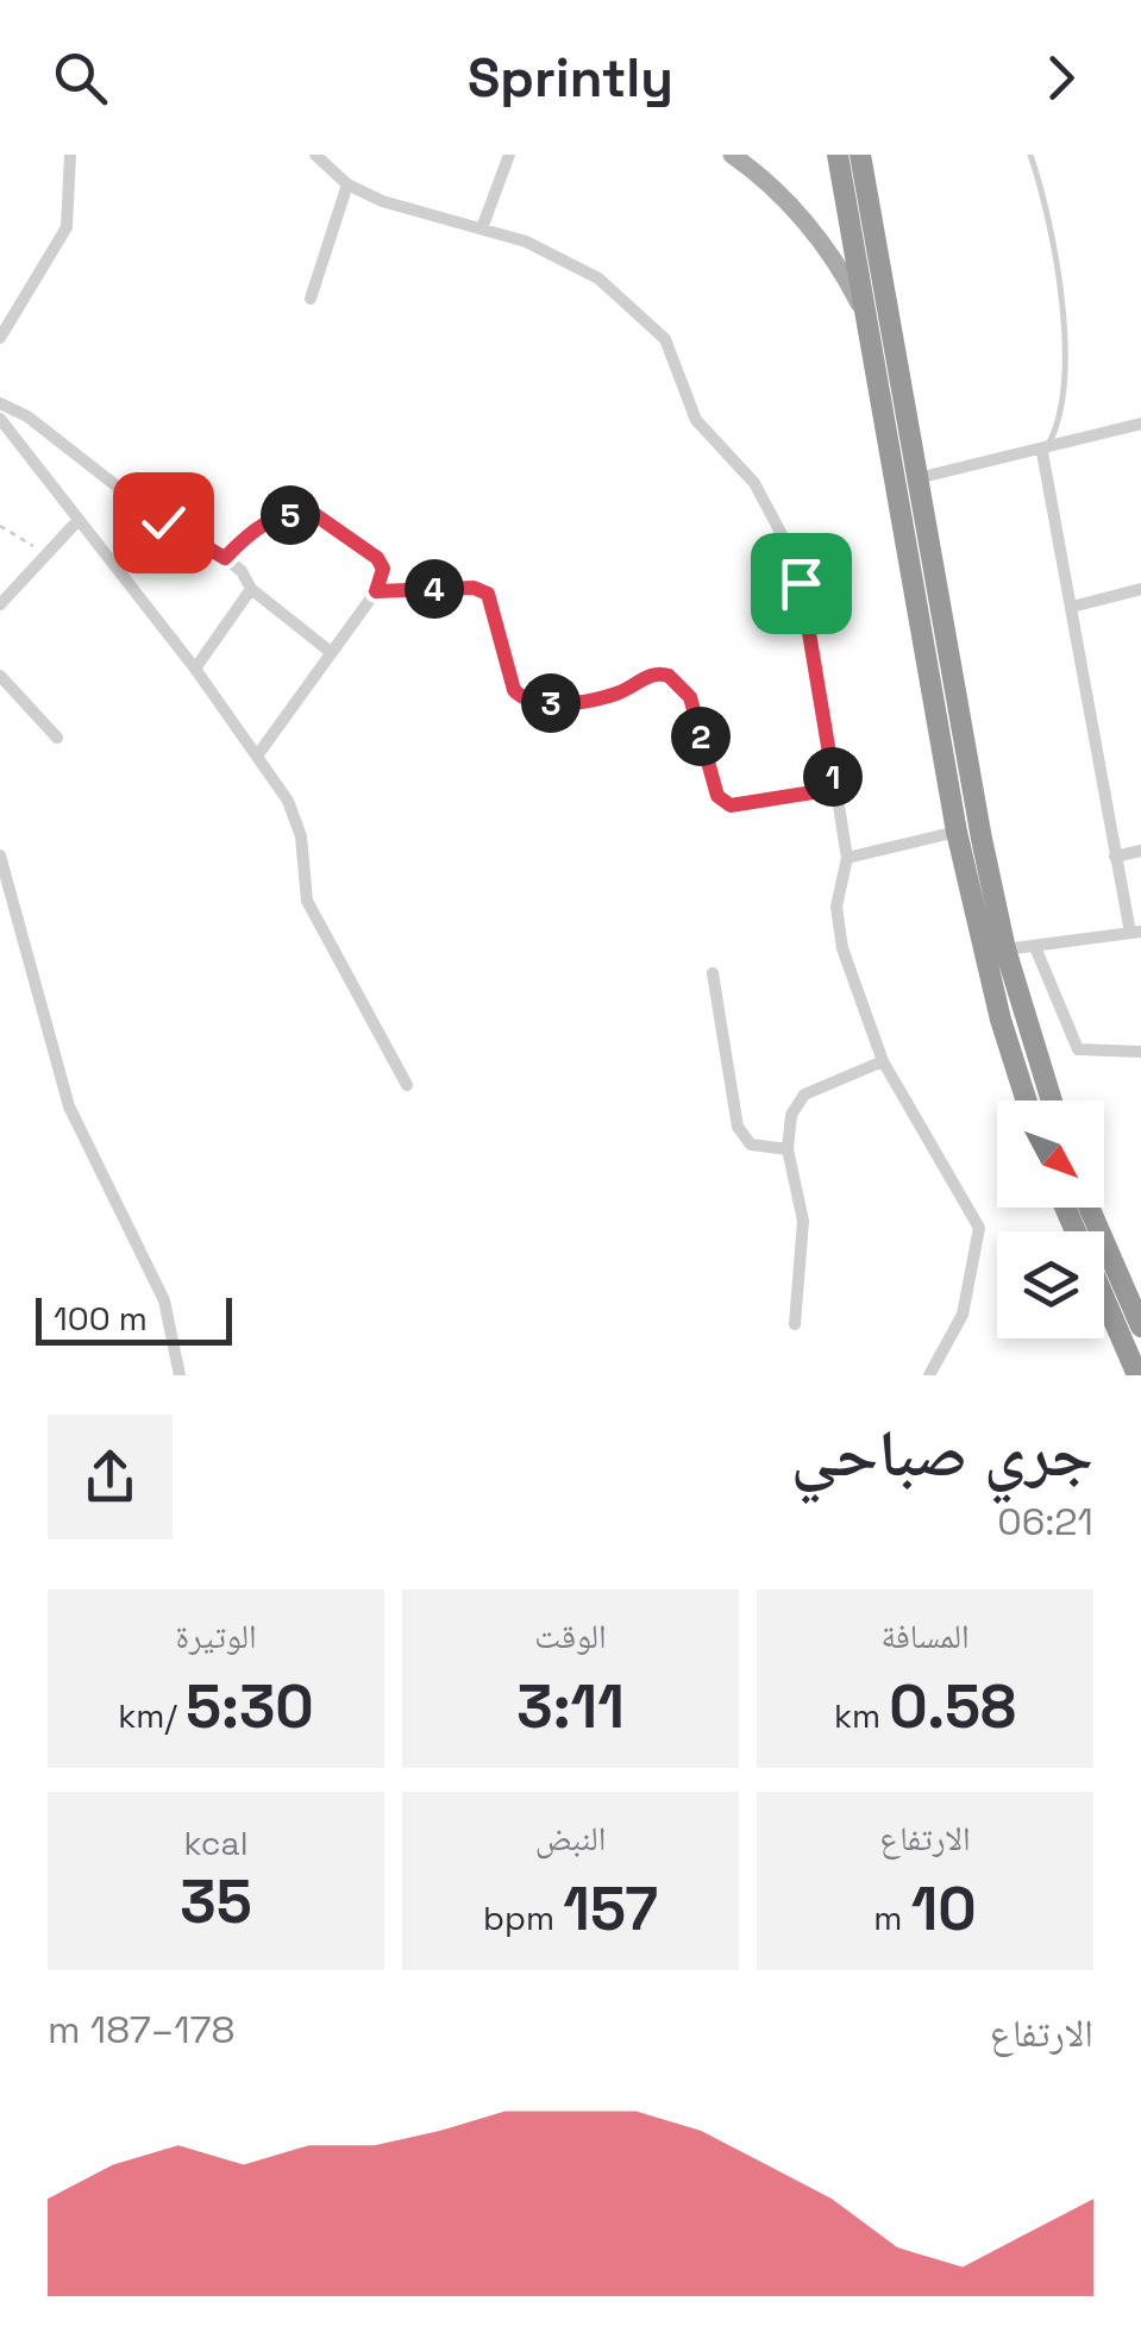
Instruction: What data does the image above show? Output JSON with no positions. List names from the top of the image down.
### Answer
{
  "scale_bar": "100 m",
  "north": "bottom right",
  "page": {
    "header": "Sprintly",
    "pins": [
      "5",
      "4",
      "3",
      "2",
      "1"
    ],
    "scale": "100 m",
    "heading": ["جري صباحي", "06:21"],
    "stats": [
      ["المسافة", "0.58 km"],
      ["الوقت", "3:11"],
      ["الوتيرة", "5:30 /km"],
      ["الارتفاع", "10 m"],
      ["النبض", "157 bpm"],
      ["kcal", "35"]
    ],
    "chart": ["الارتفاع", "178–187 m"]
  }
}
